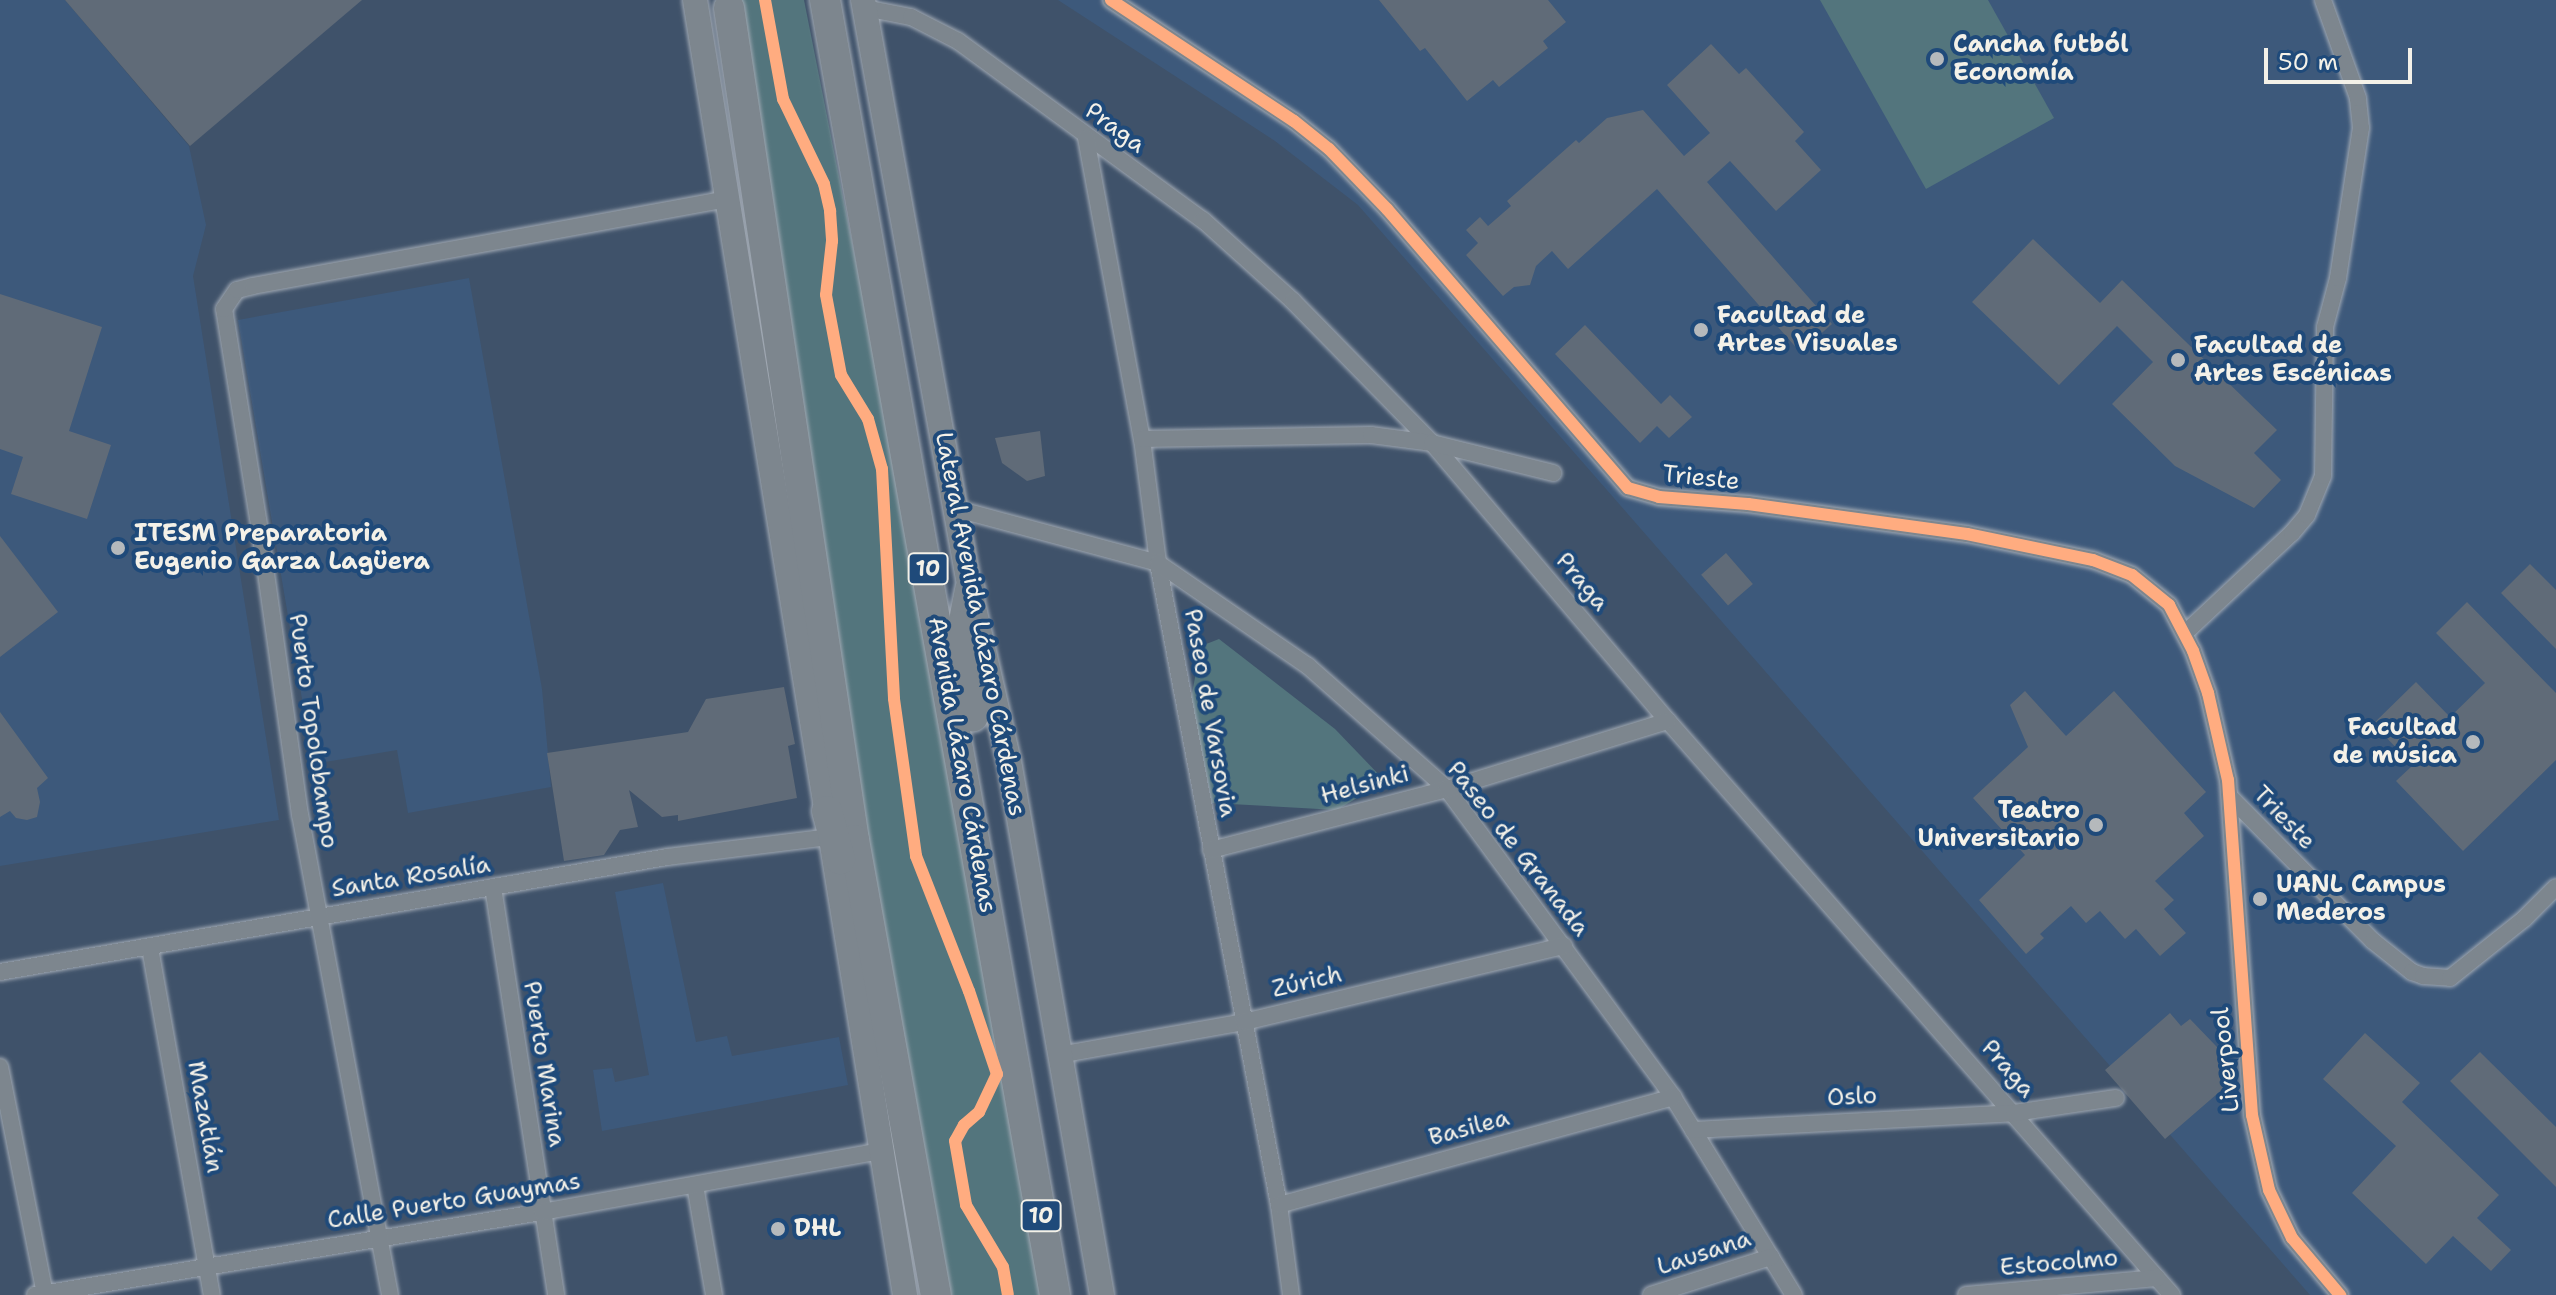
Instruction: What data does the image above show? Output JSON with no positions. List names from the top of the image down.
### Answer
{
  "streets": {
    "highway": ["10", "Avenida Lázaro Cárdenas"],
    "main road": ["Lateral Avenida Lázaro Cárdenas"],
    "street": [
      "Praga",
      "Trieste",
      "Paseo de Varsovia",
      "Puerto Topolobampo",
      "Helsinki",
      "Paseo de Granada",
      "Santa Rosalía",
      "Zúrich",
      "Liverpool",
      "Puerto Marina",
      "Oslo",
      "Mazatlán",
      "Basilea",
      "Calle Puerto Guaymas",
      "Lausana",
      "Estocolmo"
    ]
  },
  "crossings": [
    ["Praga", "Lateral Avenida Lázaro Cárdenas"],
    ["Praga", "Paseo de Varsovia"],
    ["Praga", "Helsinki"],
    ["Praga", "Oslo"],
    ["Praga", "Estocolmo"],
    ["Trieste", "Liverpool"],
    ["Lateral Avenida Lázaro Cárdenas", "Paseo de Granada"],
    ["Lateral Avenida Lázaro Cárdenas", "Zúrich"],
    ["Paseo de Varsovia", "Helsinki"],
    ["Paseo de Varsovia", "Paseo de Granada"],
    ["Paseo de Varsovia", "Zúrich"],
    ["Paseo de Varsovia", "Basilea"],
    ["Puerto Topolobampo", "Santa Rosalía"],
    ["Puerto Topolobampo", "Calle Puerto Guaymas"],
    ["Helsinki", "Paseo de Granada"],
    ["Paseo de Granada", "Zúrich"],
    ["Paseo de Granada", "Oslo"],
    ["Paseo de Granada", "Basilea"],
    ["Paseo de Granada", "Lausana"],
    ["Santa Rosalía", "Puerto Marina"],
    ["Santa Rosalía", "Mazatlán"],
    ["Puerto Marina", "Calle Puerto Guaymas"],
    ["Mazatlán", "Calle Puerto Guaymas"]
  ],
  "places": [
    "Cancha futból Economía",
    "Facultad de Artes Visuales",
    "Facultad de Artes Escénicas",
    "ITESM Preparatoria Eugenio Garza Lagüera",
    "Facultad de música",
    "Teatro Universitario",
    "UANL Campus Mederos",
    "DHL"
  ],
  "scale_bar": "50 m"
}
